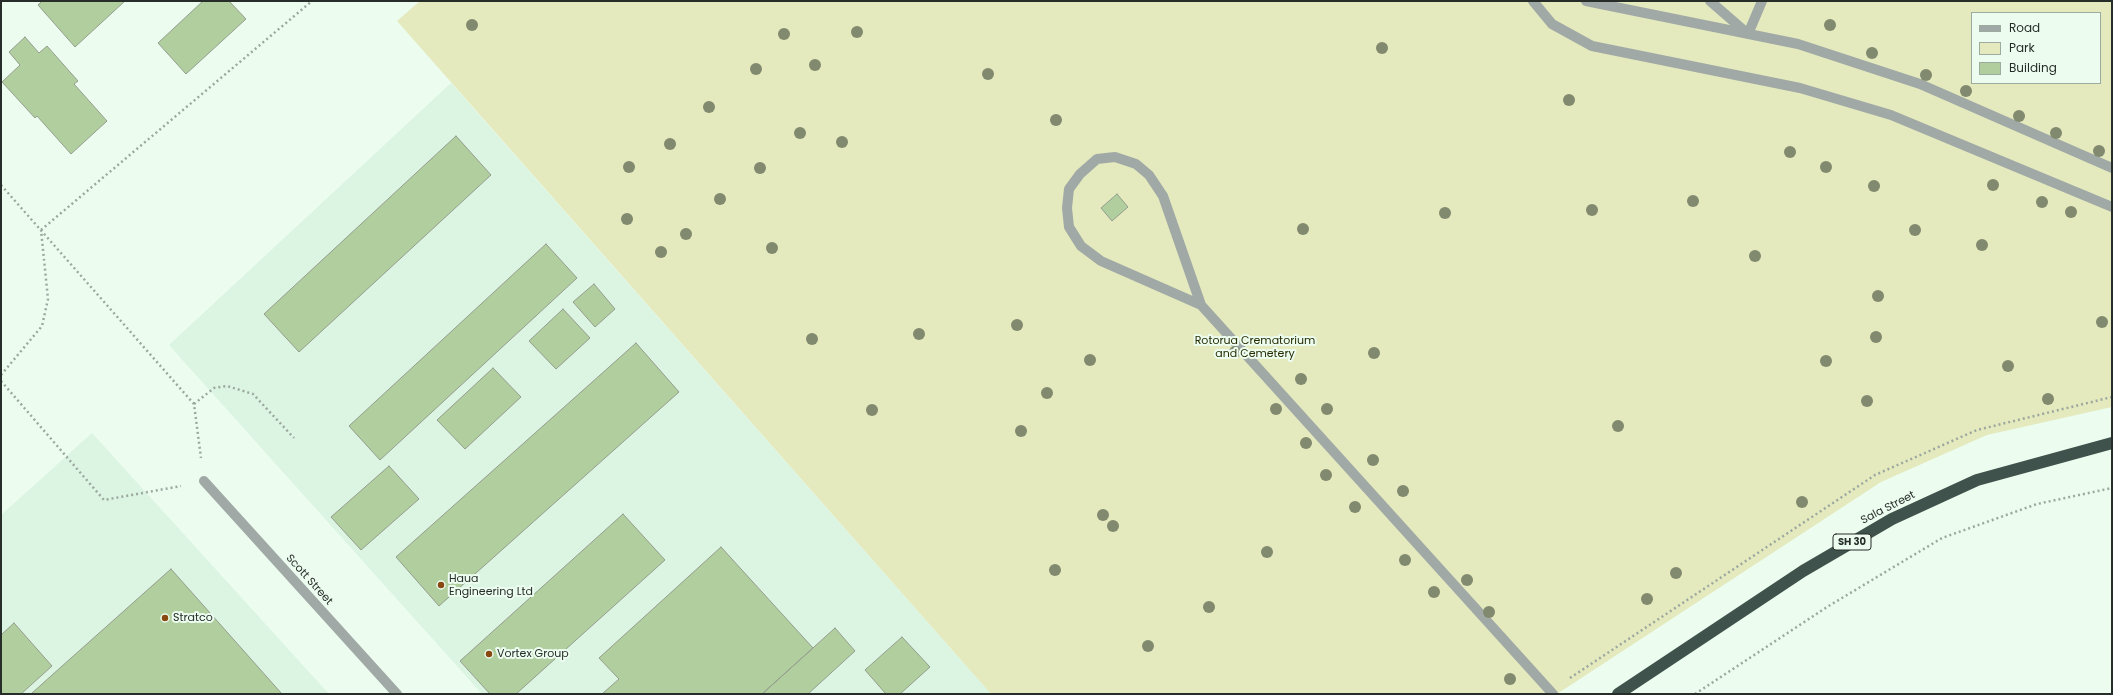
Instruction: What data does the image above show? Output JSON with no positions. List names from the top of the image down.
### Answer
{
  "streets": {
    "highway": ["Sala Street", "SH 30"],
    "street": ["Scott Street"]
  },
  "parks": ["Rotorua Crematorium and Cemetery"],
  "places": ["Haua Engineering Ltd", "Stratco", "Vortex Group"],
  "legend": ["Road", "Park", "Building"]
}
